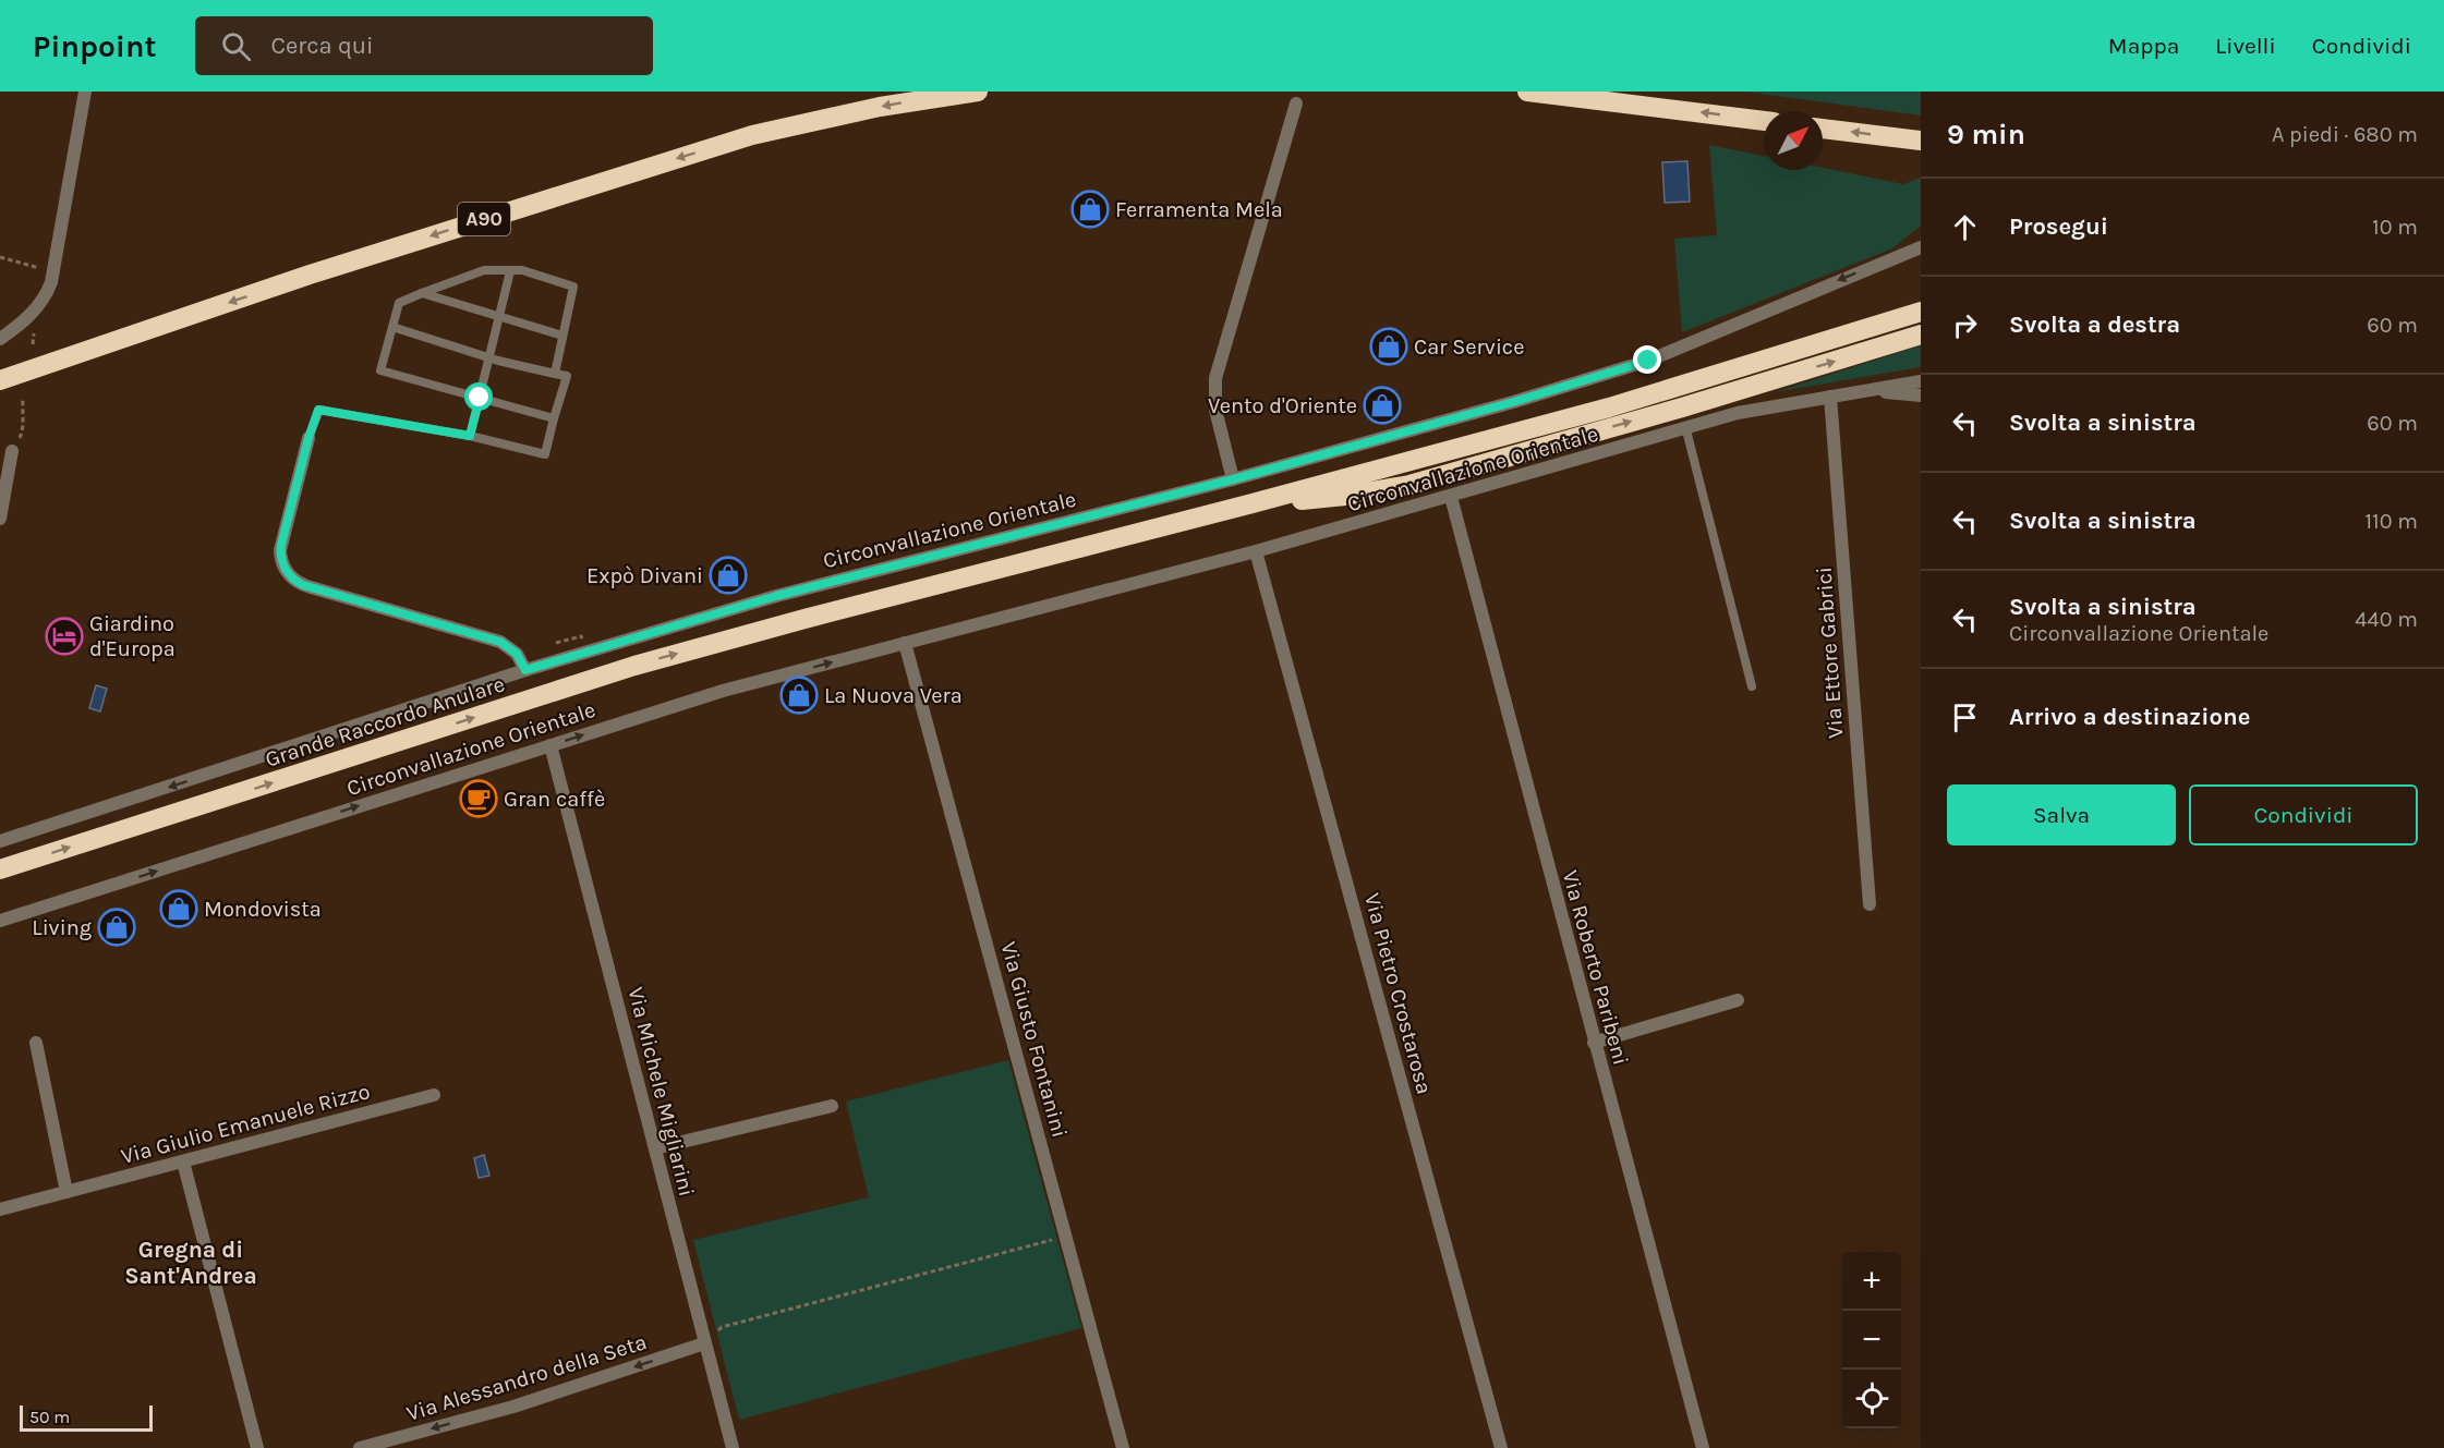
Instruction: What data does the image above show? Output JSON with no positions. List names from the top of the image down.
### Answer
{
  "streets": {
    "highway": ["A90", "Grande Raccordo Anulare"],
    "street": [
      "Circonvallazione Orientale",
      "Via Ettore Gabrici",
      "Via Roberto Paribeni",
      "Via Pietro Crostarosa",
      "Via Giusto Fontanini",
      "Via Michele Migliarini",
      "Via Giulio Emanuele Rizzo",
      "Via Alessandro della Seta"
    ]
  },
  "crossings": [
    ["Circonvallazione Orientale", "Via Ettore Gabrici"],
    ["Circonvallazione Orientale", "Via Roberto Paribeni"],
    ["Circonvallazione Orientale", "Via Pietro Crostarosa"],
    ["Circonvallazione Orientale", "Via Giusto Fontanini"],
    ["Circonvallazione Orientale", "Via Michele Migliarini"],
    ["Via Michele Migliarini", "Via Alessandro della Seta"]
  ],
  "one_way": ["Grande Raccordo Anulare", "Via Alessandro della Seta"],
  "districts": ["Gregna di Sant'Andrea"],
  "places": {
    "shop": [
      "Ferramenta Mela",
      "Car Service",
      "Vento d'Oriente",
      "Expò Divani",
      "La Nuova Vera",
      "Mondovista",
      "Living"
    ],
    "hotel": ["Giardino d'Europa"],
    "cafe": ["Gran caffè"]
  },
  "scale_bar": "50 m",
  "north": "top right",
  "page": {
    "header": "Pinpoint",
    "search": "Cerca qui",
    "nav": ["Mappa", "Livelli", "Condividi"],
    "heading": ["9 min", "A piedi · 680 m"],
    "list": [
      ["Prosegui", "10 m"],
      ["Svolta a destra", "60 m"],
      ["Svolta a sinistra", "60 m"],
      ["Svolta a sinistra", "110 m"],
      ["Svolta a sinistra", "Circonvallazione Orientale", "440 m"],
      "Arrivo a destinazione"
    ],
    "buttons": ["Salva", "Condividi"],
    "map_buttons": ["+", "−"],
    "scale": "50 m"
  }
}
